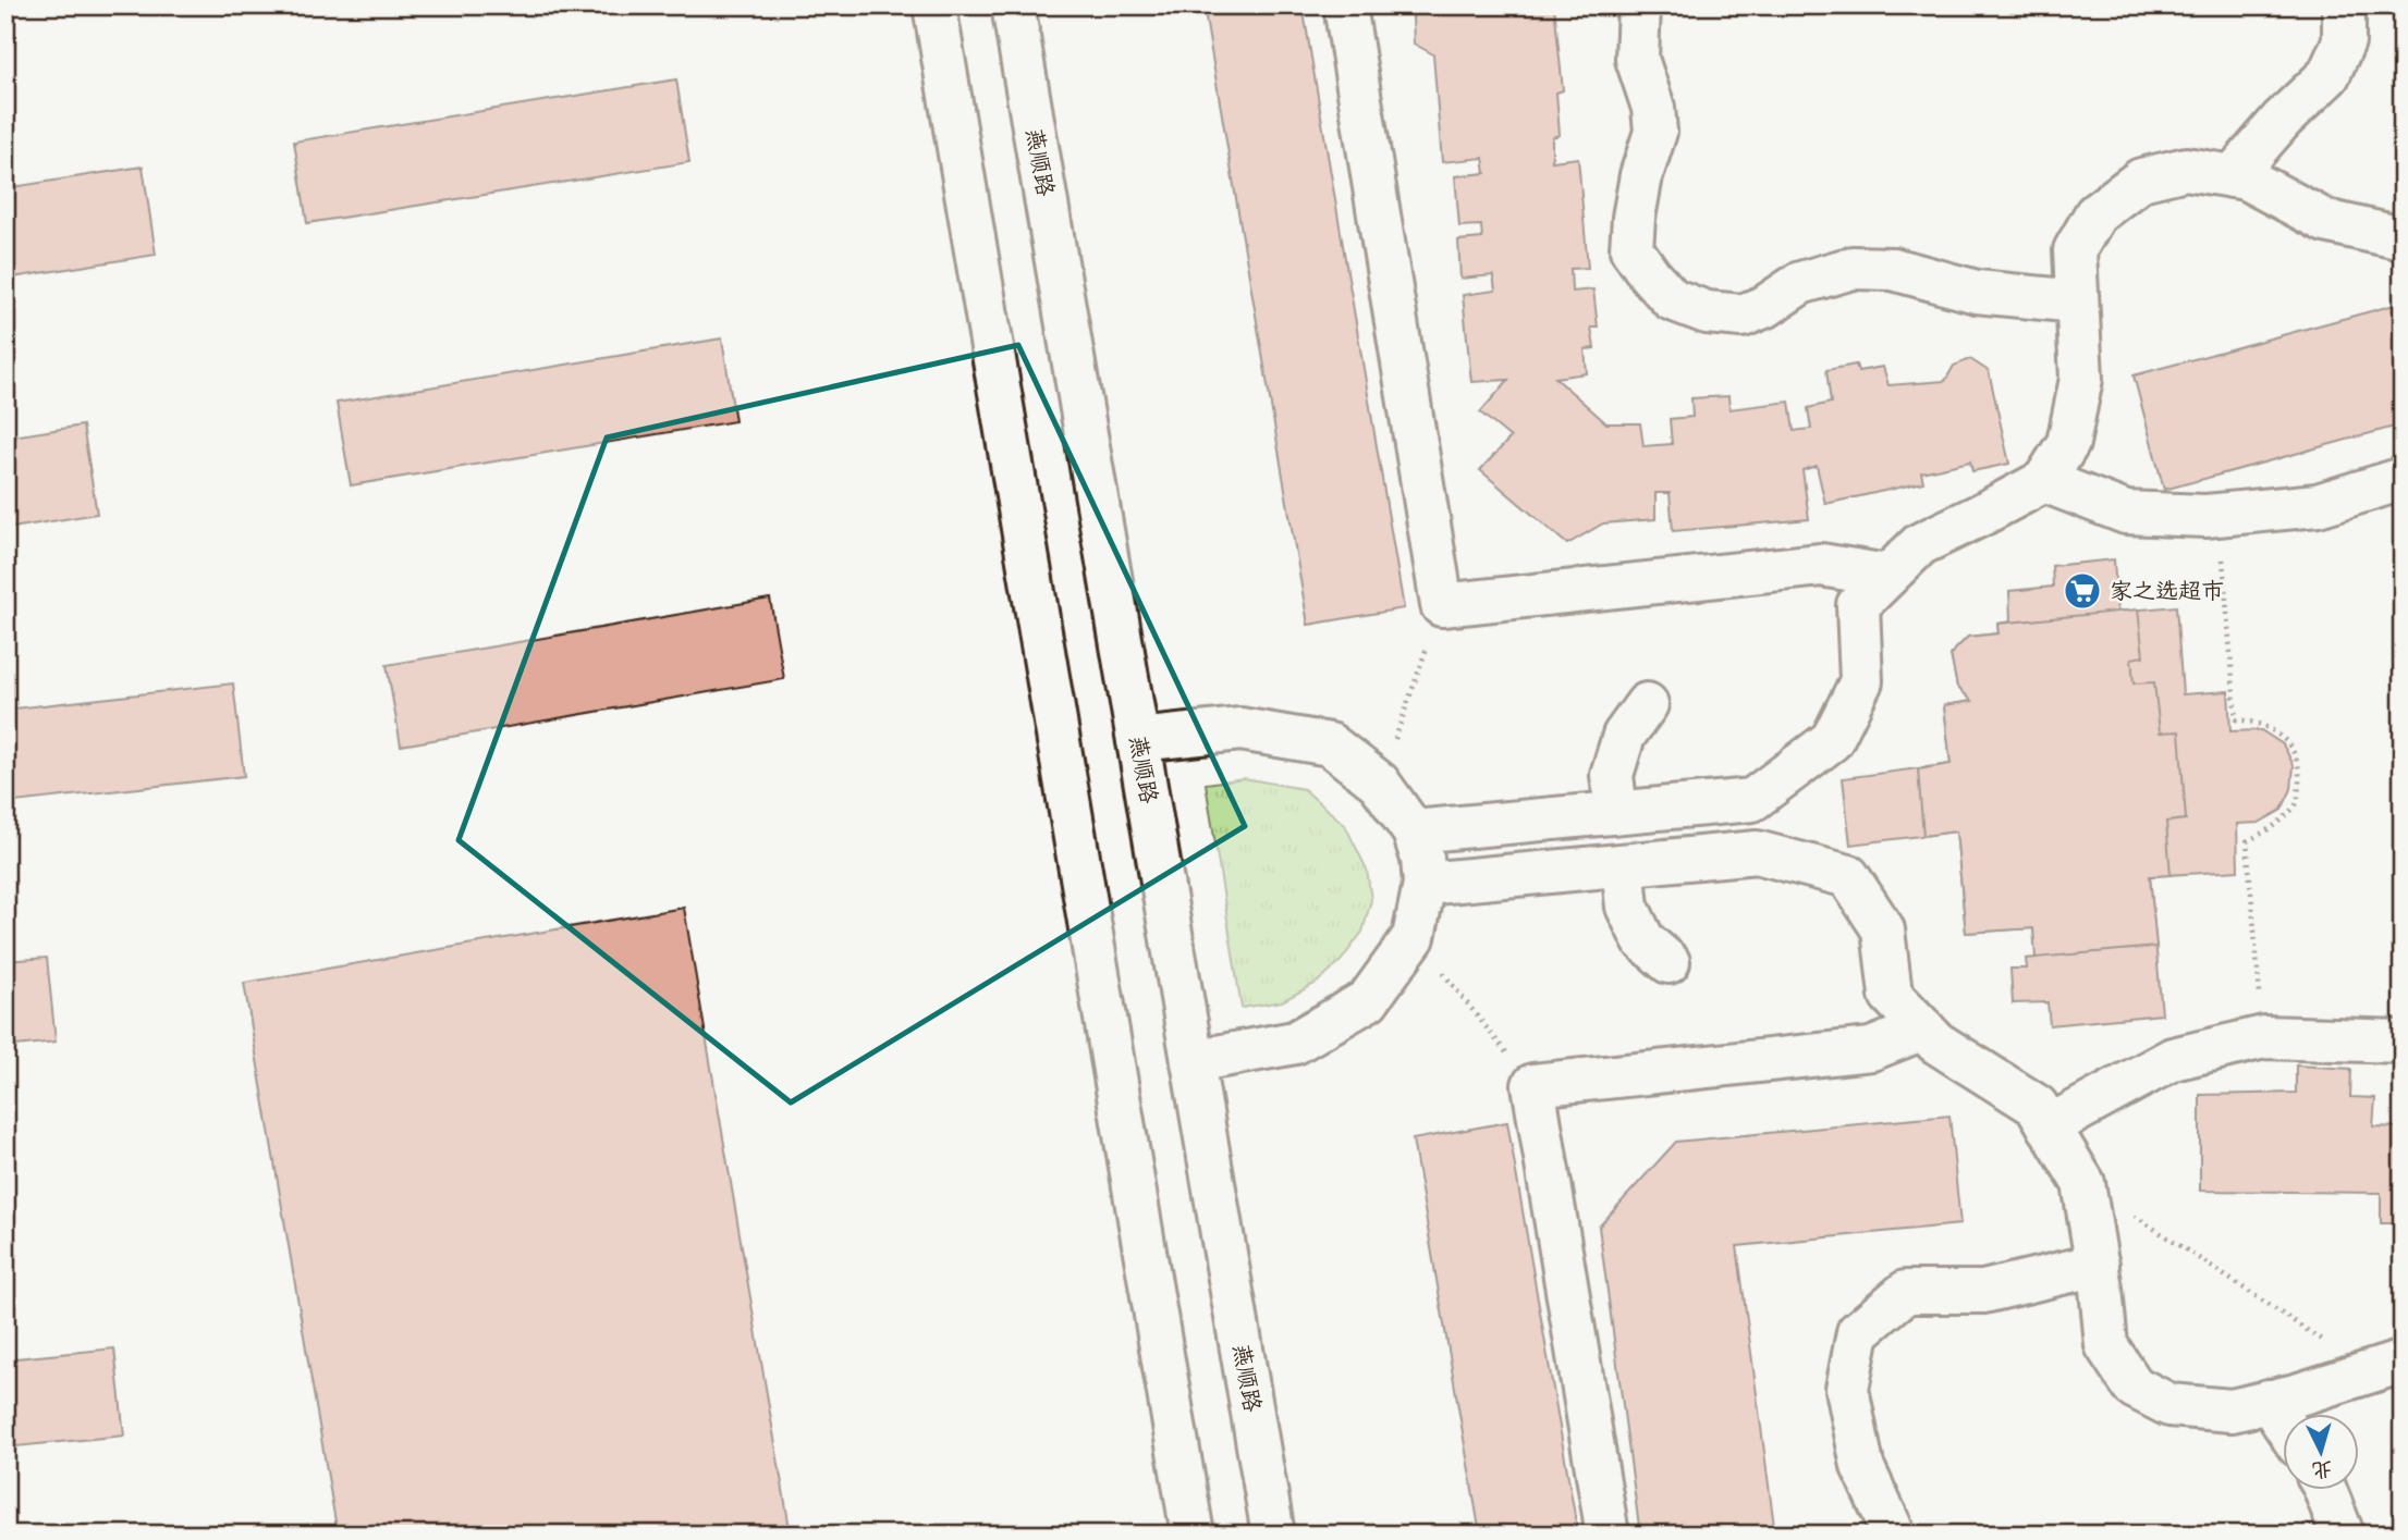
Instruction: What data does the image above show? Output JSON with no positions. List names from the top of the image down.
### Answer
{
  "streets": {
    "main road": ["燕顺路"]
  },
  "places": {
    "supermarket": ["家之选超市"]
  },
  "north": "bottom"
}
